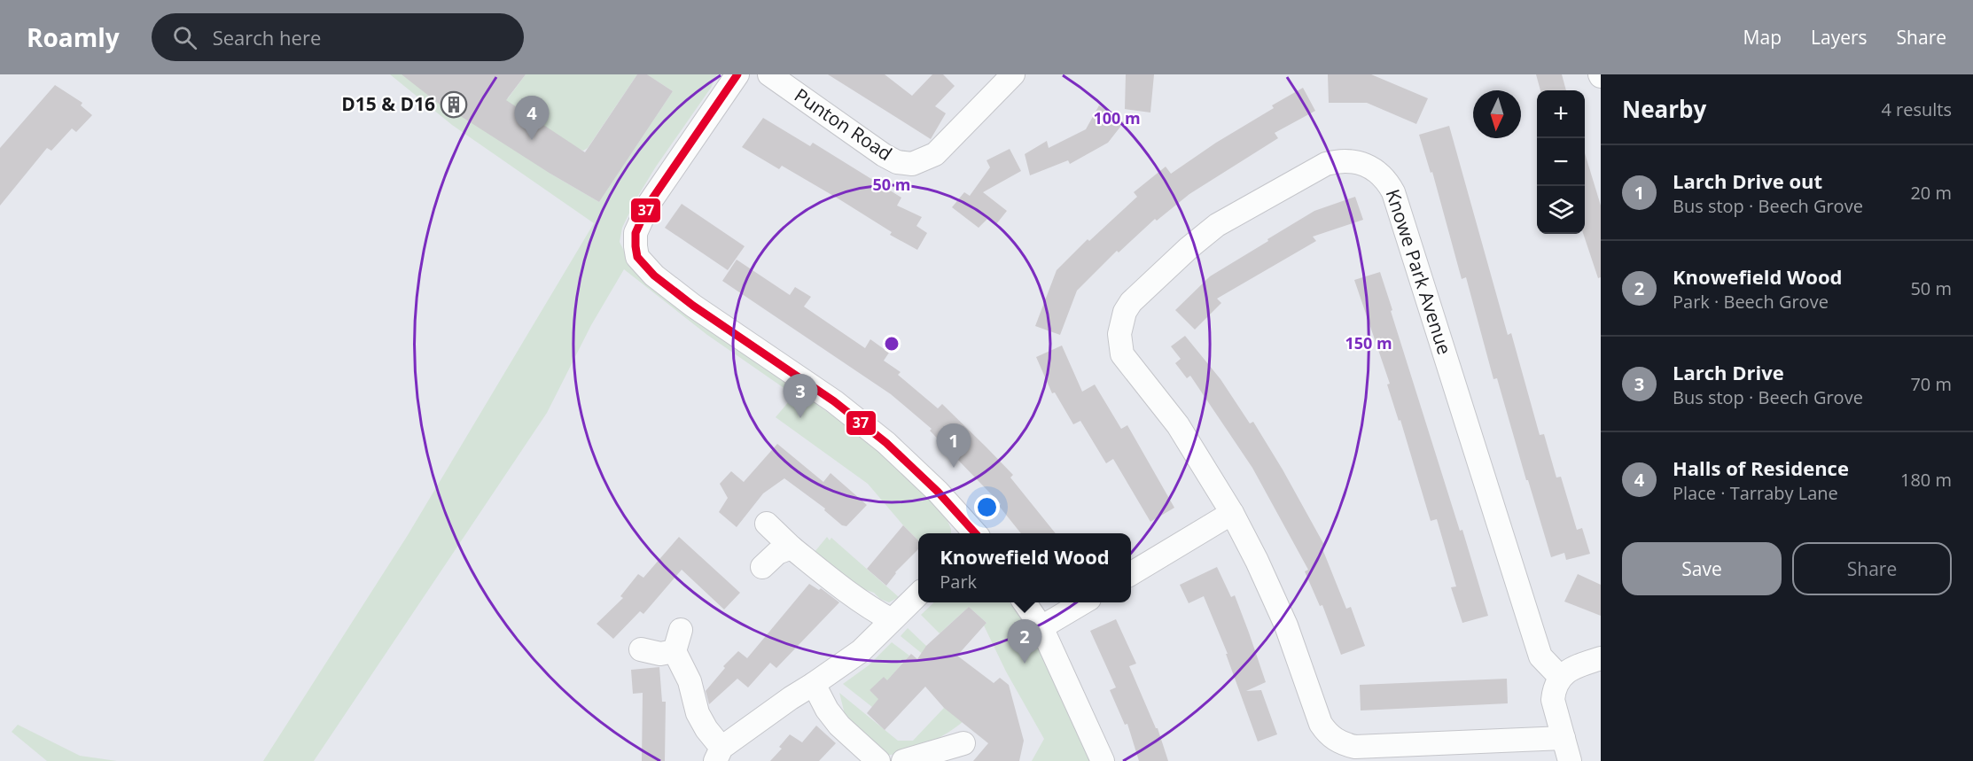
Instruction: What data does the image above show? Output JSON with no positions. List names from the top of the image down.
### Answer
{
  "streets": {
    "street": ["Punton Road", "Knowe Park Avenue"]
  },
  "places": {
    "building": ["D15 & D16"]
  },
  "lines": ["transit line 37"],
  "north": "bottom",
  "page": {
    "header": "Roamly",
    "search": "Search here",
    "nav": ["Map", "Layers", "Share"],
    "heading": ["Nearby", "4 results"],
    "map_buttons": ["+", "−"],
    "pins": [
      "4",
      "3",
      "1",
      "2"
    ],
    "list": [
      {
        "mark": "1",
        "name": "Larch Drive out",
        "note": "Bus stop · Beech Grove",
        "value": "20 m"
      },
      {
        "mark": "2",
        "name": "Knowefield Wood",
        "note": "Park · Beech Grove",
        "value": "50 m"
      },
      {
        "mark": "3",
        "name": "Larch Drive",
        "note": "Bus stop · Beech Grove",
        "value": "70 m"
      },
      {
        "mark": "4",
        "name": "Halls of Residence",
        "note": "Place · Tarraby Lane",
        "value": "180 m"
      }
    ],
    "buttons": ["Save", "Share"],
    "popup": ["Knowefield Wood", "Park"]
  },
  "rings": ["100 m", "50 m", "150 m"]
}
